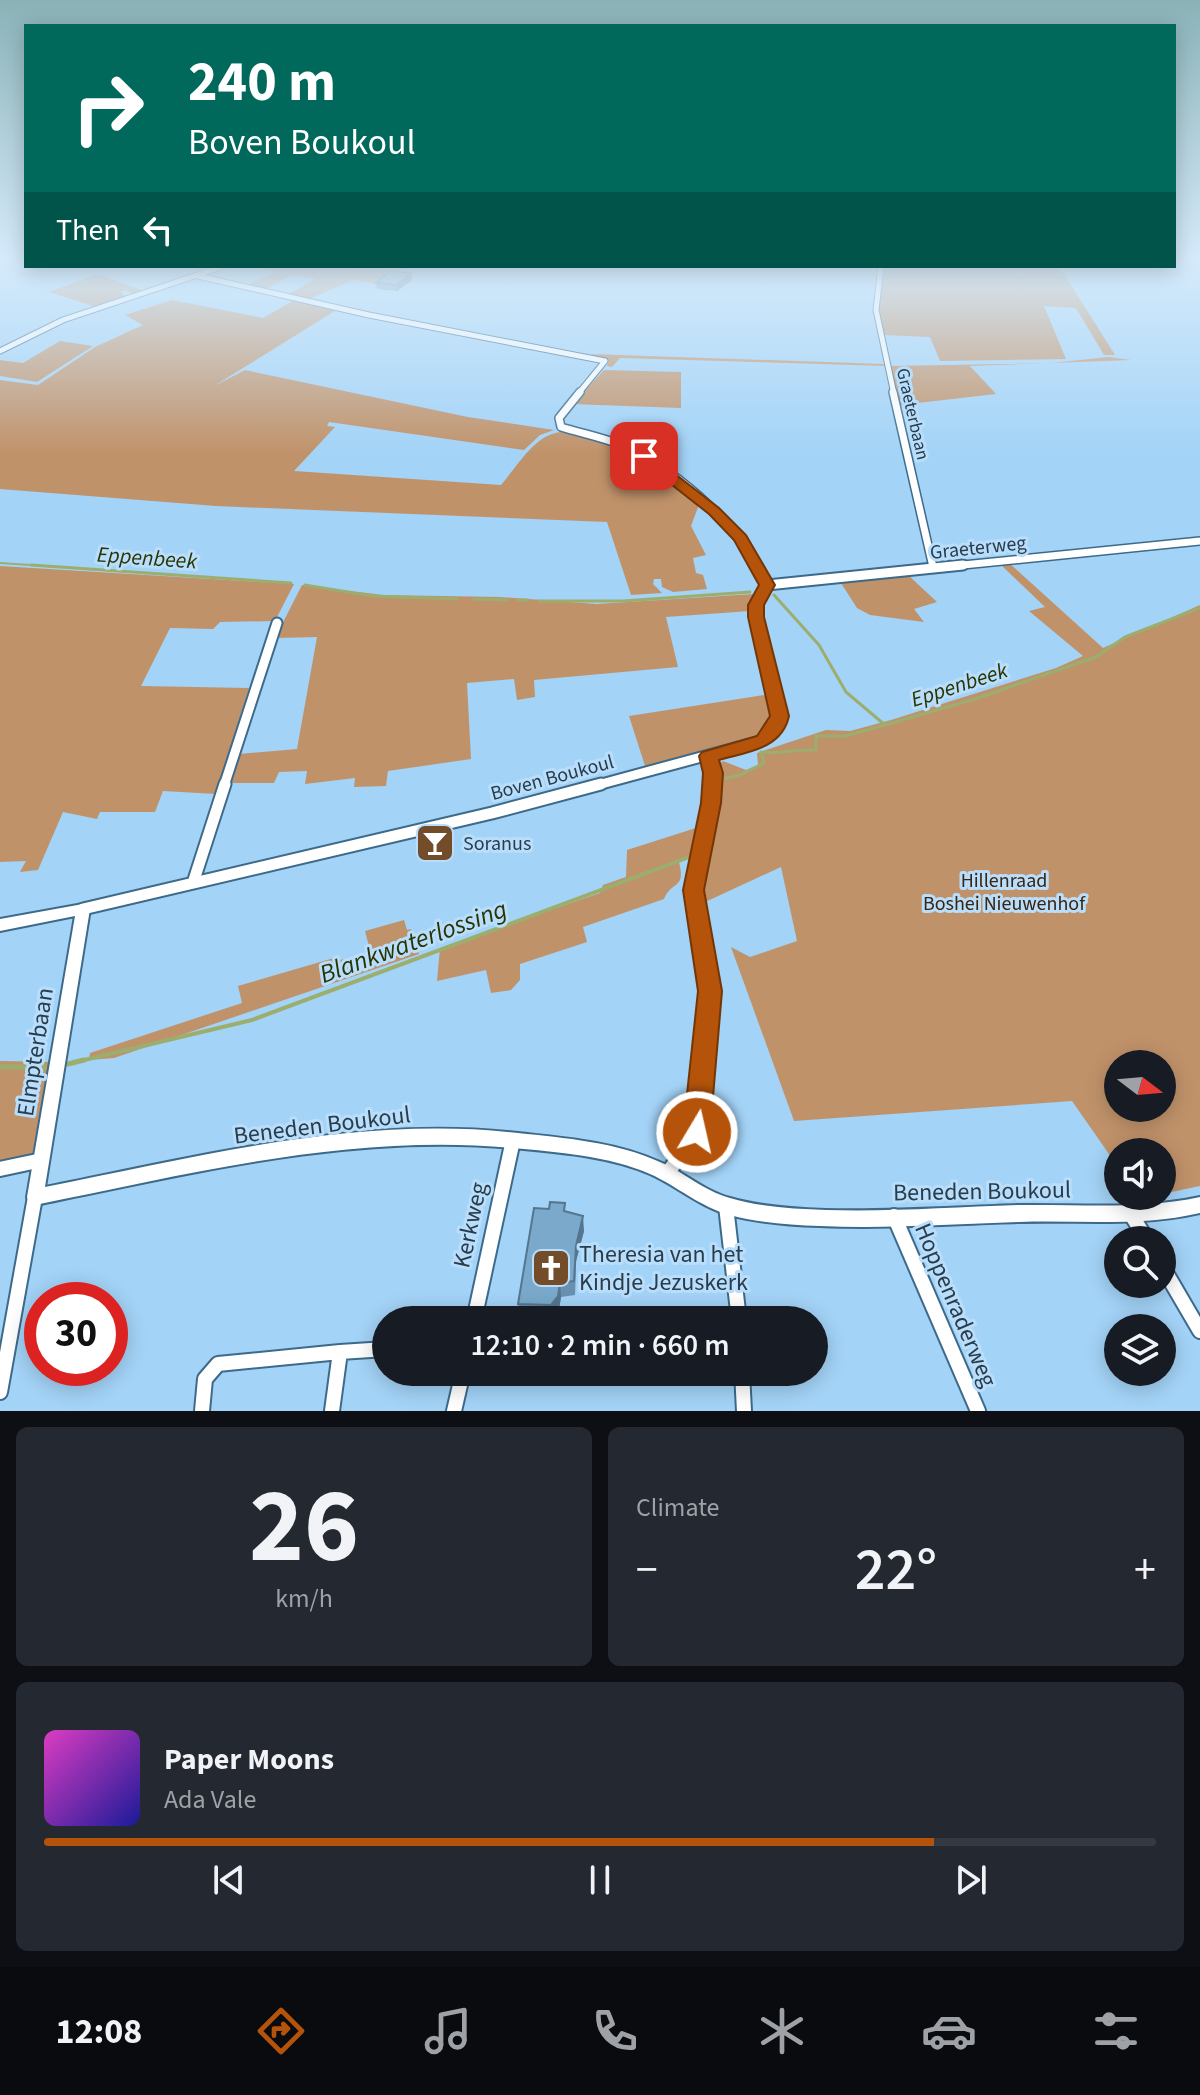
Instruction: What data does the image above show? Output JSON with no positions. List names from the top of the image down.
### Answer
{
  "streets": {
    "street": [
      "Graeterbaan",
      "Graeterweg",
      "Boven Boukoul",
      "Elmpterbaan",
      "Beneden Boukoul",
      "Kerkweg",
      "Hoppenraderweg"
    ]
  },
  "crossings": [
    ["Graeterbaan", "Graeterweg"],
    ["Graeterweg", "Boven Boukoul"],
    ["Boven Boukoul", "Elmpterbaan"],
    ["Elmpterbaan", "Beneden Boukoul"],
    ["Beneden Boukoul", "Kerkweg"],
    ["Beneden Boukoul", "Hoppenraderweg"]
  ],
  "water": ["Eppenbeek", "Blankwaterlossing"],
  "parks": ["Hillenraad Boshei Nieuwenhof"],
  "places": {
    "bar": ["Soranus"],
    "church": ["Theresia van het Kindje Jezuskerk"]
  },
  "north": "right",
  "page": {
    "turn": ["240 m", "Boven Boukoul"],
    "then": "Then",
    "limit": "30",
    "trip": "12:10 · 2 min · 660 m",
    "tile": [
      ["26", "km/h"],
      "Climate"
    ],
    "heat": ["−", "22°", "+"],
    "song": ["Paper Moons", "Ada Vale"],
    "tabs": "12:08"
  }
}
